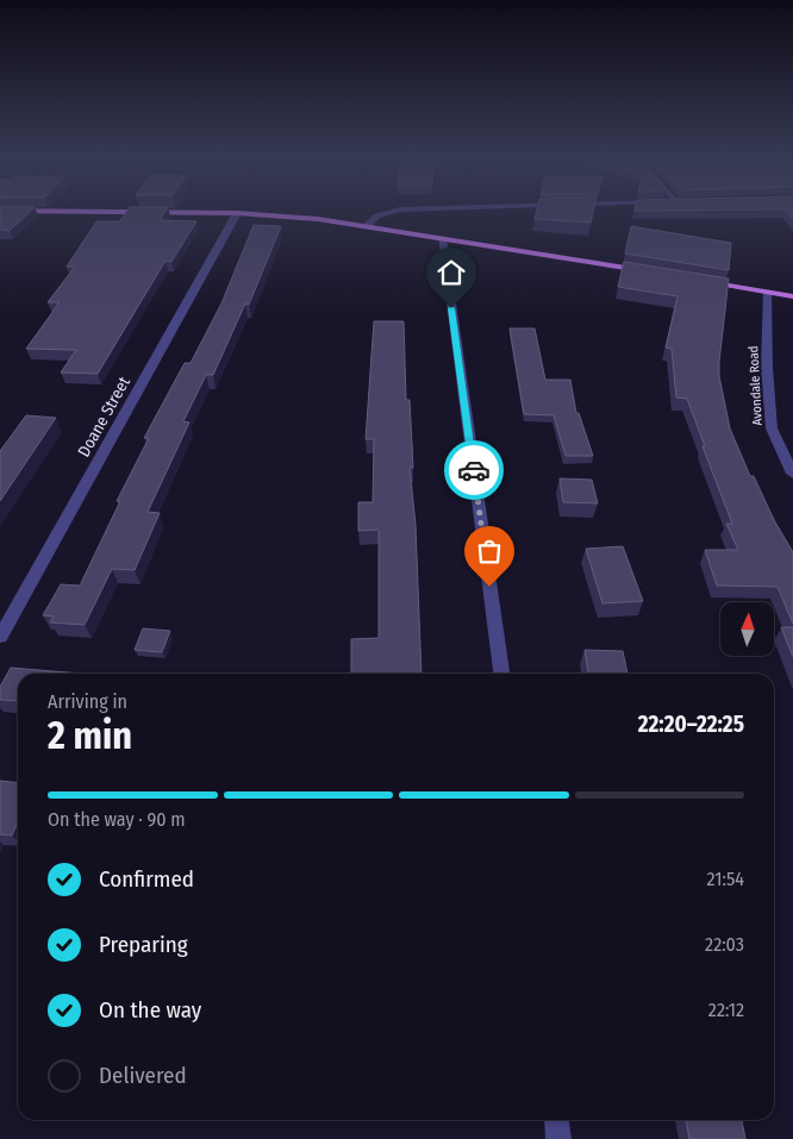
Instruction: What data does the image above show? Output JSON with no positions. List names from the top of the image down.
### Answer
{
  "streets": {
    "street": ["Avondale Road", "Doane Street"]
  },
  "north": "top",
  "page": {
    "heading": ["2 min", "Arriving in", "22:20–22:25"],
    "bar": "On the way · 90 m",
    "list": [
      ["Confirmed", "21:54"],
      ["Preparing", "22:03"],
      ["On the way", "22:12"],
      "Delivered"
    ]
  }
}
